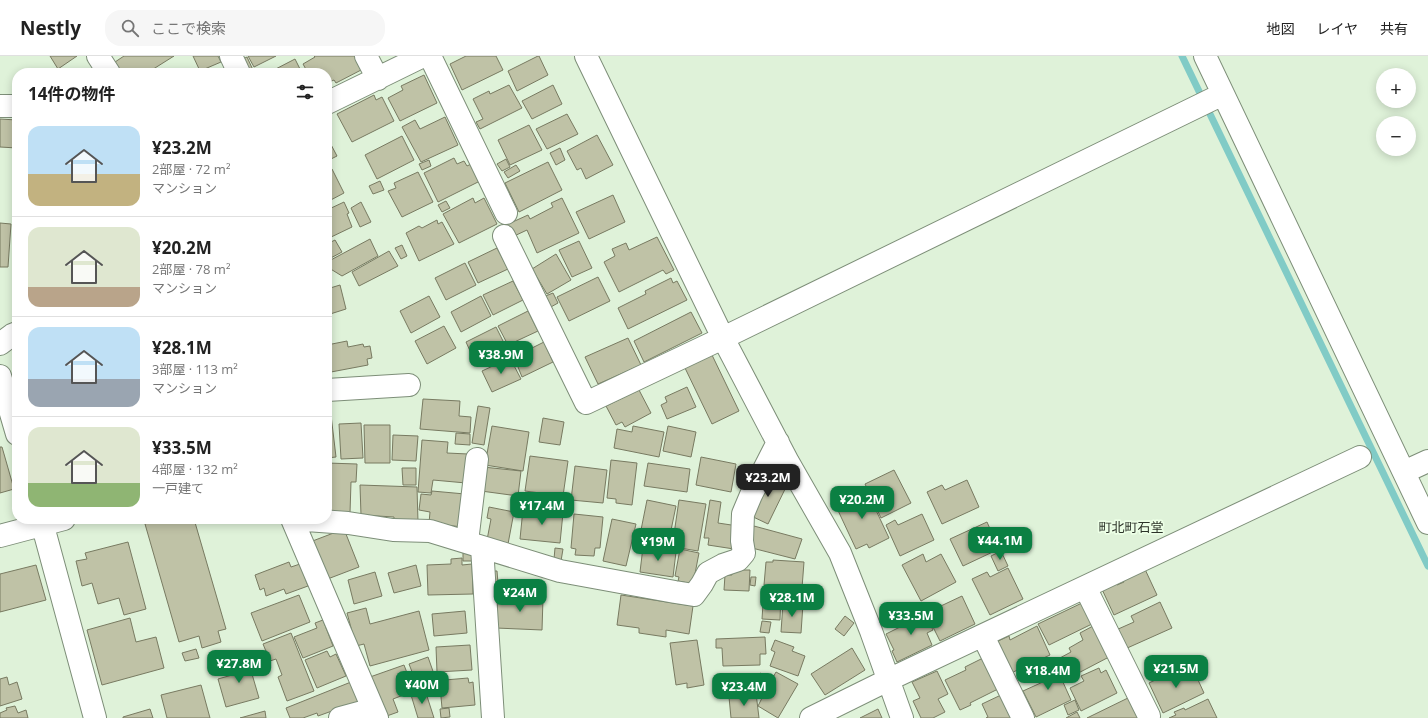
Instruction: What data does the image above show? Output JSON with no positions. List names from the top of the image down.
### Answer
{
  "districts": ["町北町石堂"],
  "page": {
    "header": "Nestly",
    "search": "ここで検索",
    "nav": ["地図", "レイヤ", "共有"],
    "map_buttons": ["+", "−"],
    "heading": "14件の物件",
    "list": [
      {
        "name": "¥23.2M",
        "note": "2部屋 · 72 m² · マンション"
      },
      {
        "name": "¥20.2M",
        "note": "2部屋 · 78 m² · マンション"
      },
      {
        "name": "¥28.1M",
        "note": "3部屋 · 113 m² · マンション"
      },
      {
        "name": "¥33.5M",
        "note": "4部屋 · 132 m² · 一戸建て"
      }
    ],
    "price": [
      "¥38.9M",
      "¥23.2M",
      "¥20.2M",
      "¥17.4M",
      "¥44.1M",
      "¥19M",
      "¥24M",
      "¥28.1M",
      "¥33.5M",
      "¥27.8M",
      "¥21.5M",
      "¥18.4M",
      "¥40M",
      "¥23.4M"
    ]
  }
}
